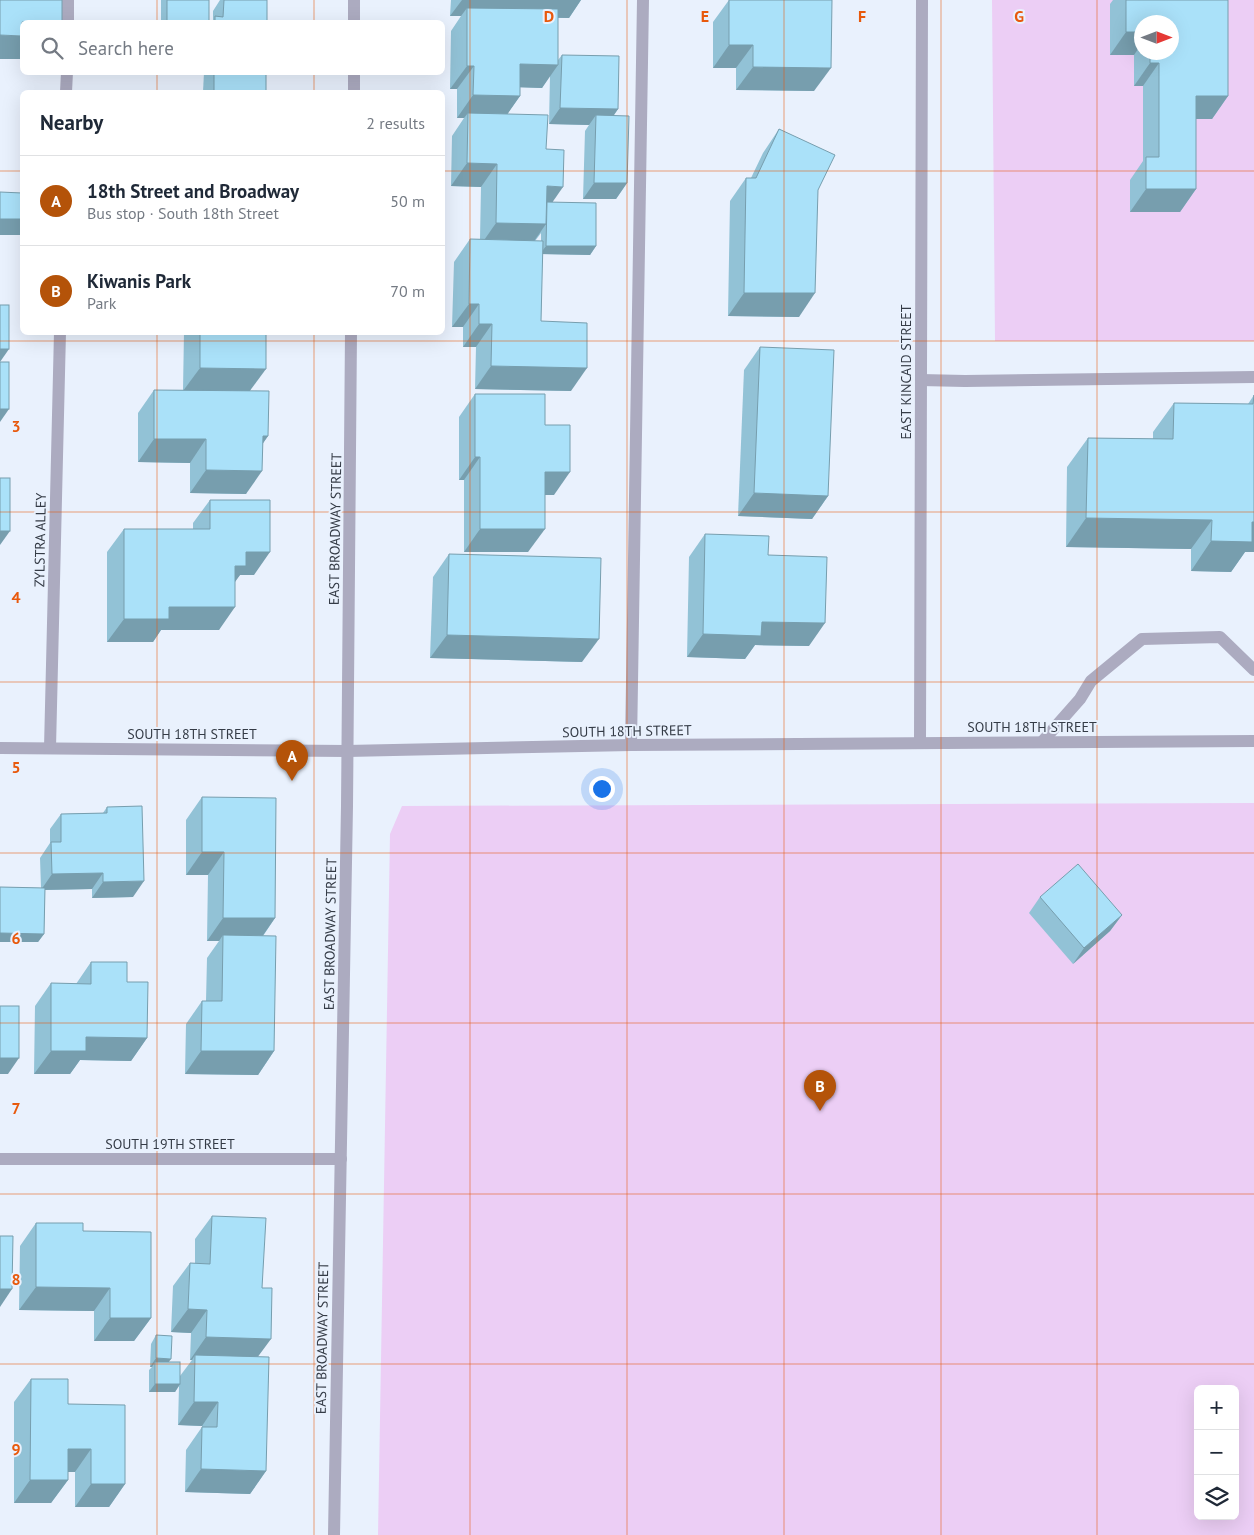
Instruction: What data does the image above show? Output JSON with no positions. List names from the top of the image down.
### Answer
{
  "streets": {
    "street": [
      "EAST KINCAID STREET",
      "EAST BROADWAY STREET",
      "ZYLSTRA ALLEY",
      "SOUTH 18TH STREET",
      "SOUTH 19TH STREET"
    ]
  },
  "crossings": [
    ["EAST KINCAID STREET", "SOUTH 18TH STREET"],
    ["EAST BROADWAY STREET", "SOUTH 18TH STREET"],
    ["EAST BROADWAY STREET", "SOUTH 19TH STREET"],
    ["ZYLSTRA ALLEY", "SOUTH 18TH STREET"]
  ],
  "north": "right",
  "page": {
    "search": "Search here",
    "heading": ["Nearby", "2 results"],
    "list": [
      {
        "mark": "A",
        "name": "18th Street and Broadway",
        "note": "Bus stop · South 18th Street",
        "value": "50 m"
      },
      {
        "mark": "B",
        "name": "Kiwanis Park",
        "note": "Park",
        "value": "70 m"
      }
    ],
    "pins": ["A", "B"],
    "map_buttons": ["+", "−"]
  },
  "grid": {
    "columns": [
      "D",
      "E",
      "F",
      "G"
    ],
    "rows": [
      "3",
      "4",
      "5",
      "6",
      "7",
      "8",
      "9"
    ]
  }
}
